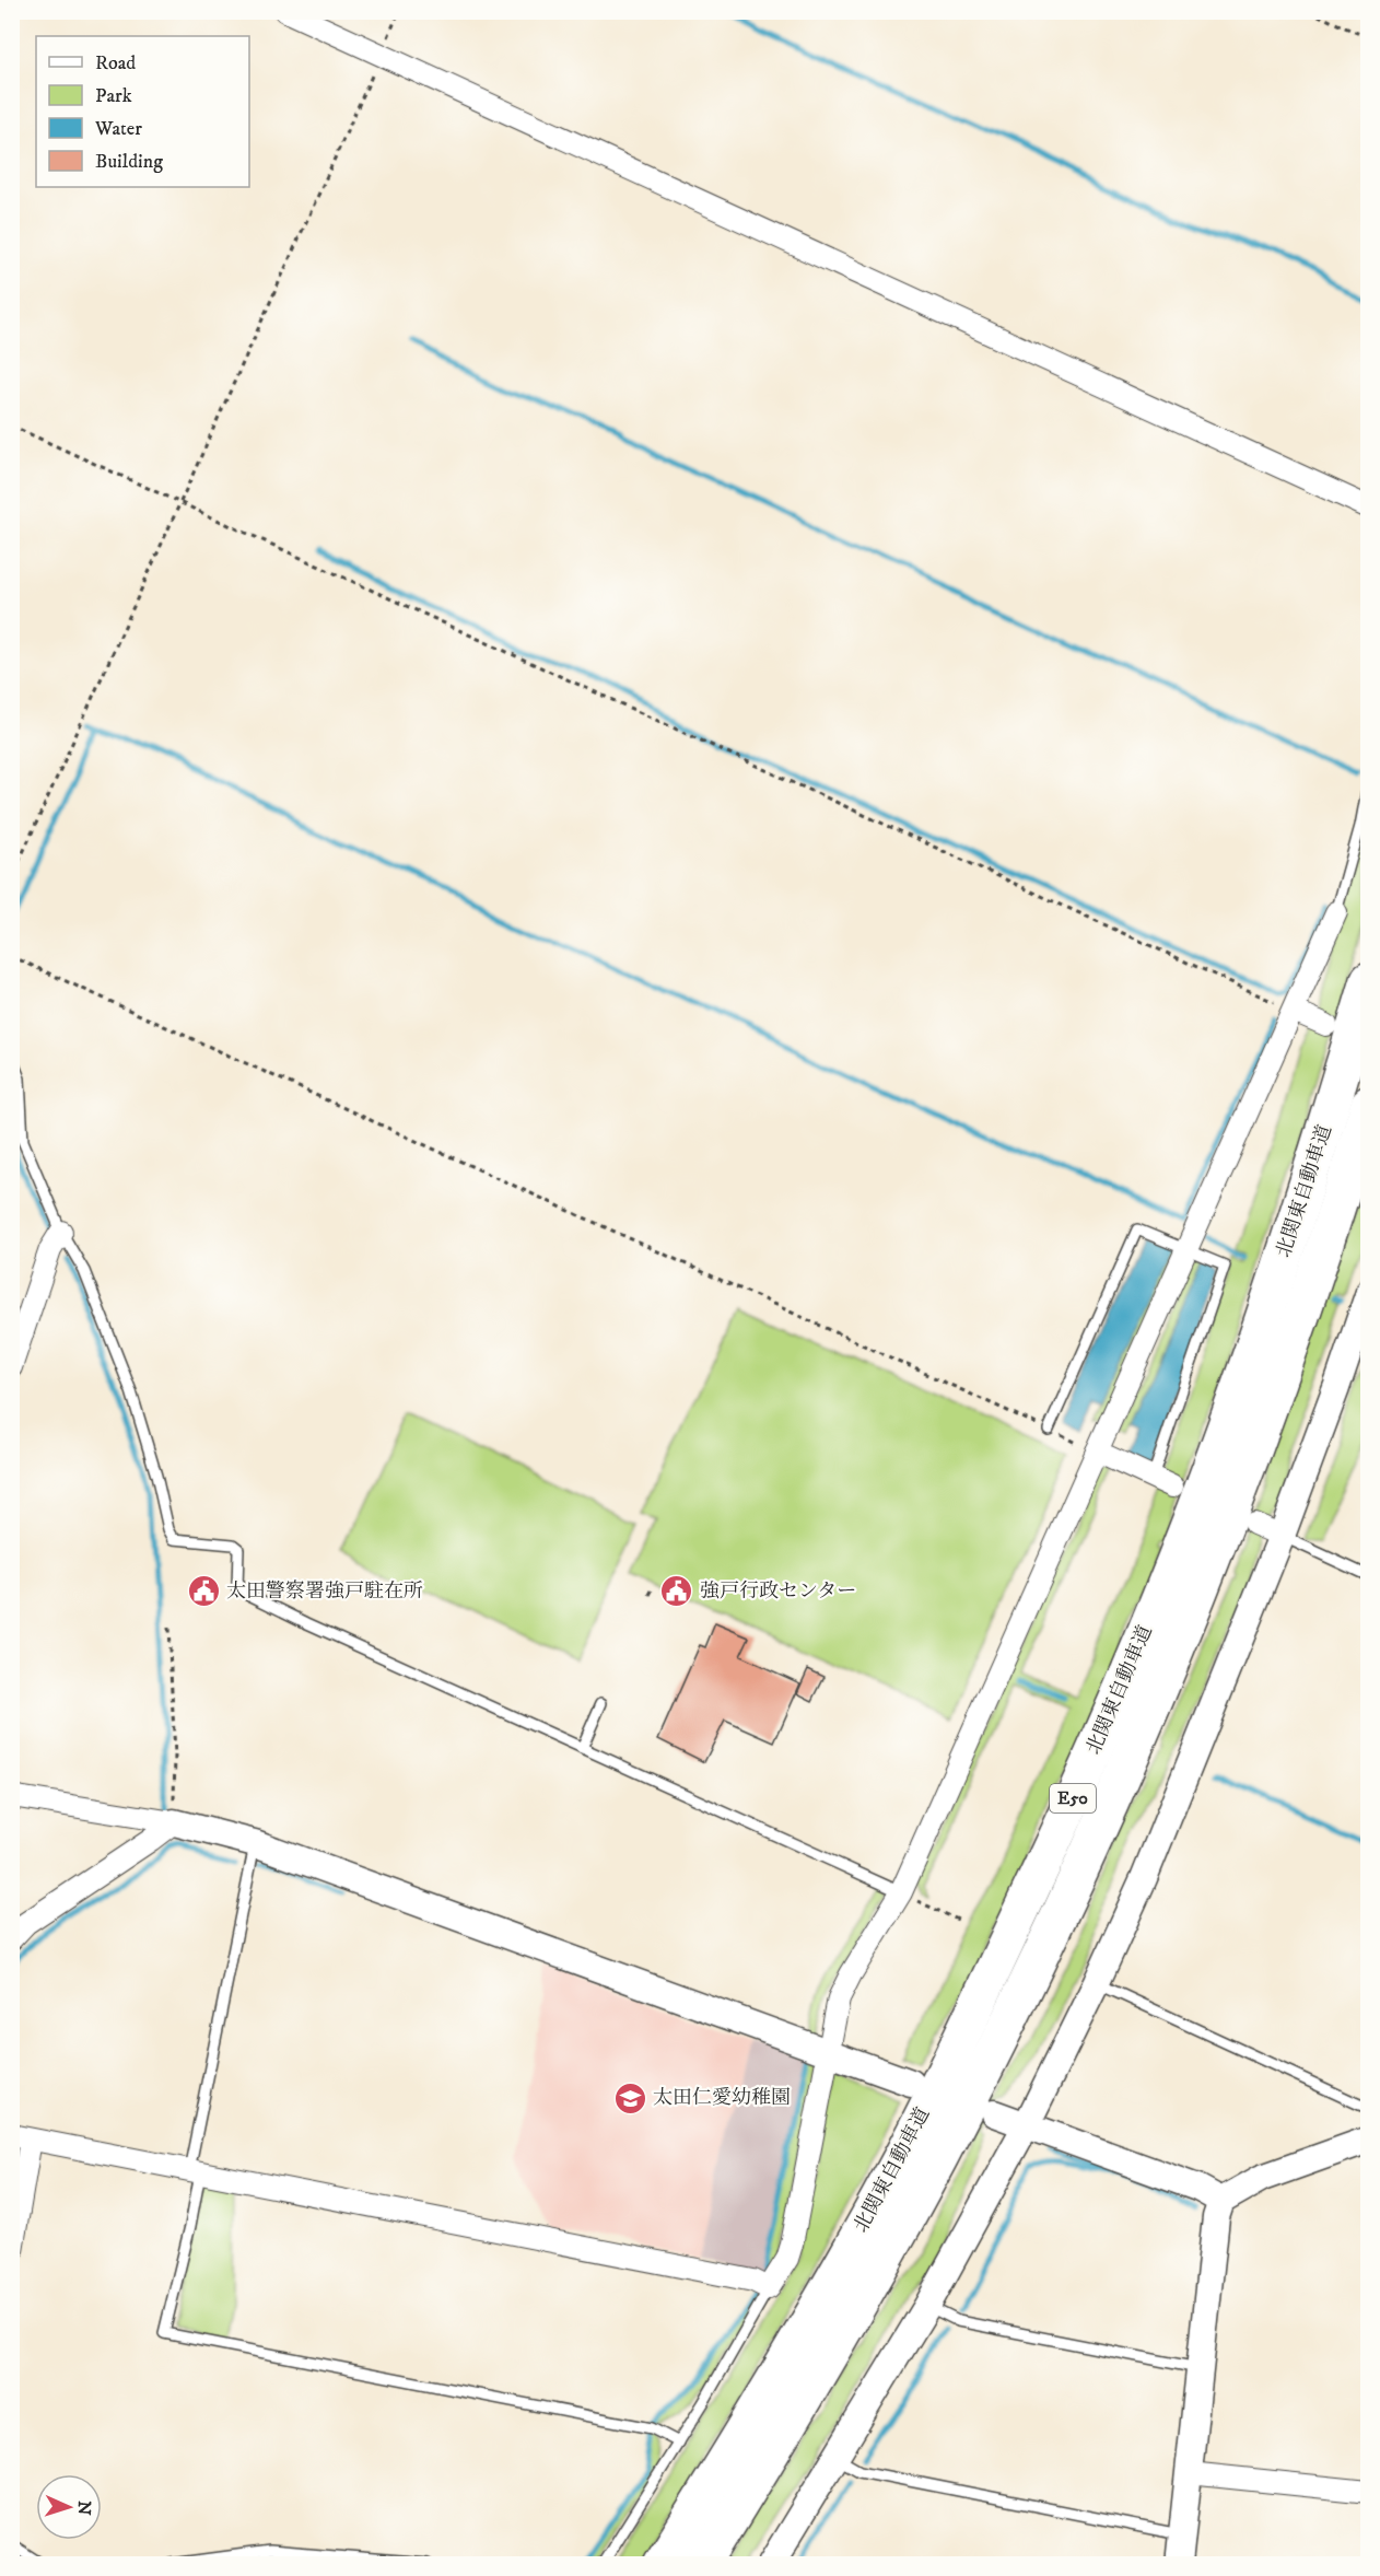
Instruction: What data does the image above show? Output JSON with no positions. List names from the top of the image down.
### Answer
{
  "streets": {
    "highway": ["北関東自動車道", "E50"]
  },
  "places": {
    "public building": ["太田警察署強戸駐在所", "強戸行政センター"],
    "school or university": ["太田仁愛幼稚園"]
  },
  "legend": [
    "Road",
    "Park",
    "Water",
    "Building"
  ],
  "north": "right"
}
